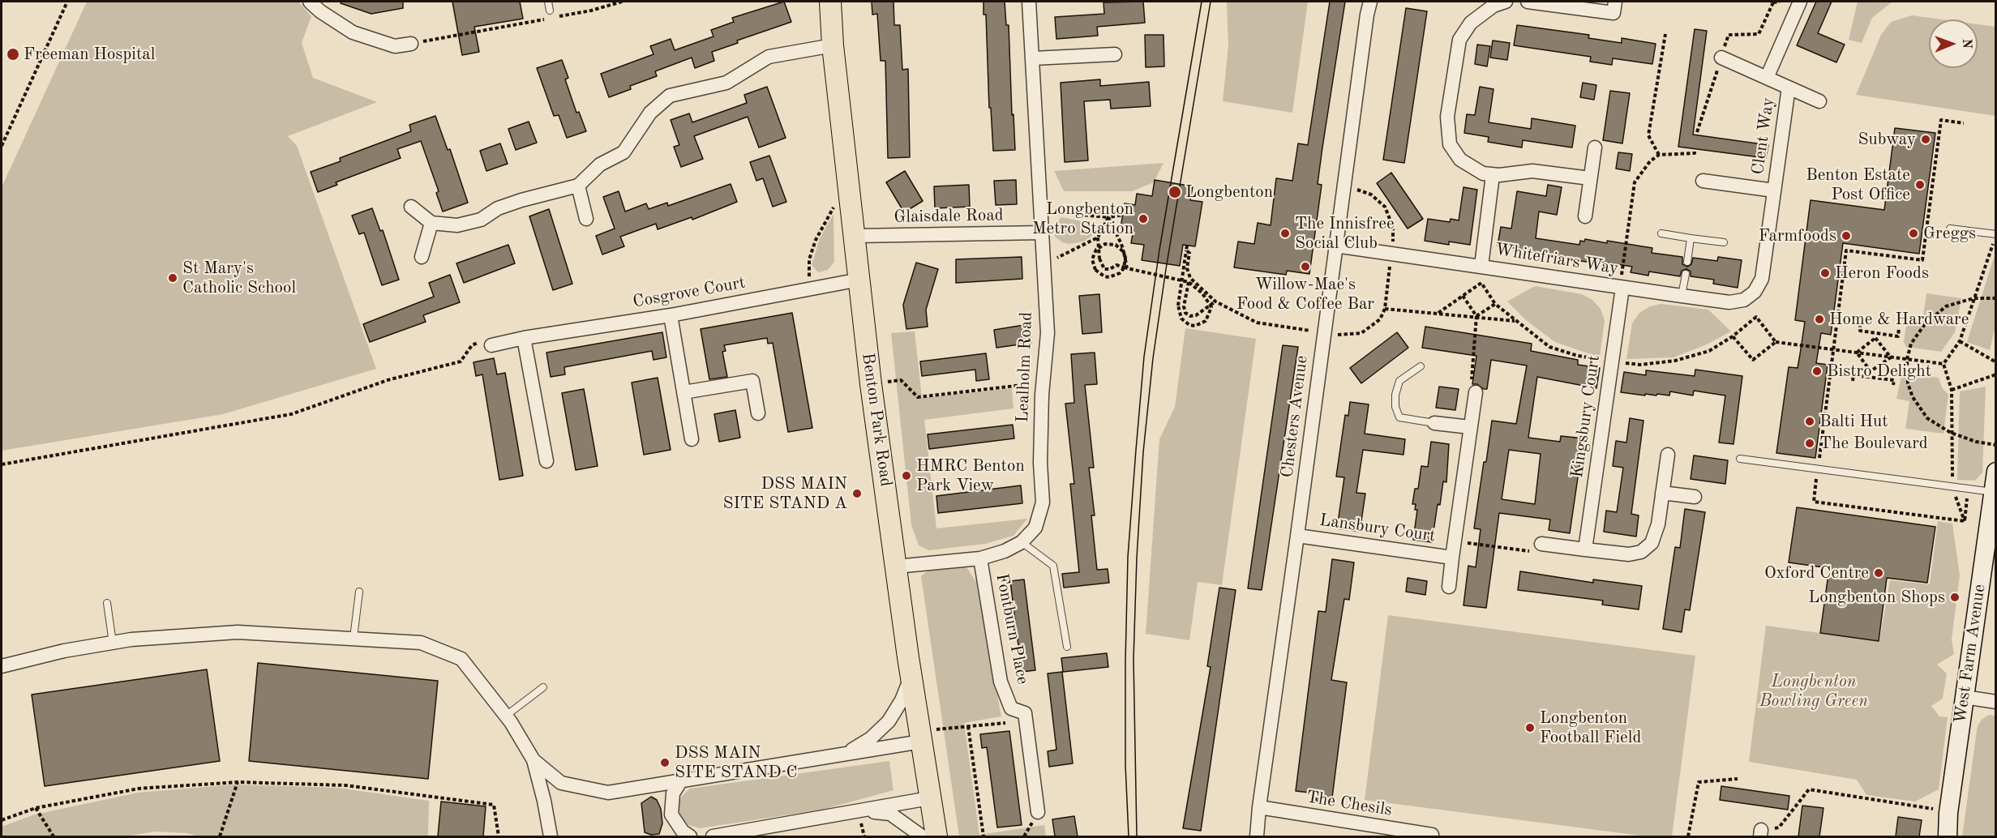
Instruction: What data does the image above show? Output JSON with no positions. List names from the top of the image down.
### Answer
{
  "streets": {
    "main road": ["Benton Park Road"],
    "street": [
      "Clent Way",
      "Glaisdale Road",
      "Whitefriars Way",
      "Cosgrove Court",
      "Lealholm Road",
      "Chesters Avenue",
      "Kingsbury Court",
      "Lansbury Court",
      "Fontburn Place",
      "West Farm Avenue",
      "The Chesils"
    ]
  },
  "crossings": [
    ["Clent Way", "Whitefriars Way"],
    ["Glaisdale Road", "Lealholm Road"],
    ["Glaisdale Road", "Benton Park Road"],
    ["Whitefriars Way", "Chesters Avenue"],
    ["Whitefriars Way", "Kingsbury Court"],
    ["Cosgrove Court", "Benton Park Road"],
    ["Lealholm Road", "Benton Park Road"],
    ["Lealholm Road", "Fontburn Place"],
    ["Chesters Avenue", "Lansbury Court"],
    ["Chesters Avenue", "The Chesils"]
  ],
  "parks": ["Longbenton Bowling Green"],
  "places": [
    "Freeman Hospital",
    "Subway",
    "Benton Estate Post Office",
    "Longbenton",
    "Longbenton Metro Station",
    "The Innisfree Social Club",
    "Greggs",
    "Farmfoods",
    "Willow-Mae's Food & Coffee Bar",
    "Heron Foods",
    "St Mary's Catholic School",
    "Home & Hardware",
    "Bistro Delight",
    "Balti Hut",
    "The Boulevard",
    "HMRC Benton Park View",
    "DSS MAIN SITE STAND A",
    "Oxford Centre",
    "Longbenton Shops",
    "Longbenton Football Field",
    "DSS MAIN SITE STAND C"
  ],
  "north": "right"
}
